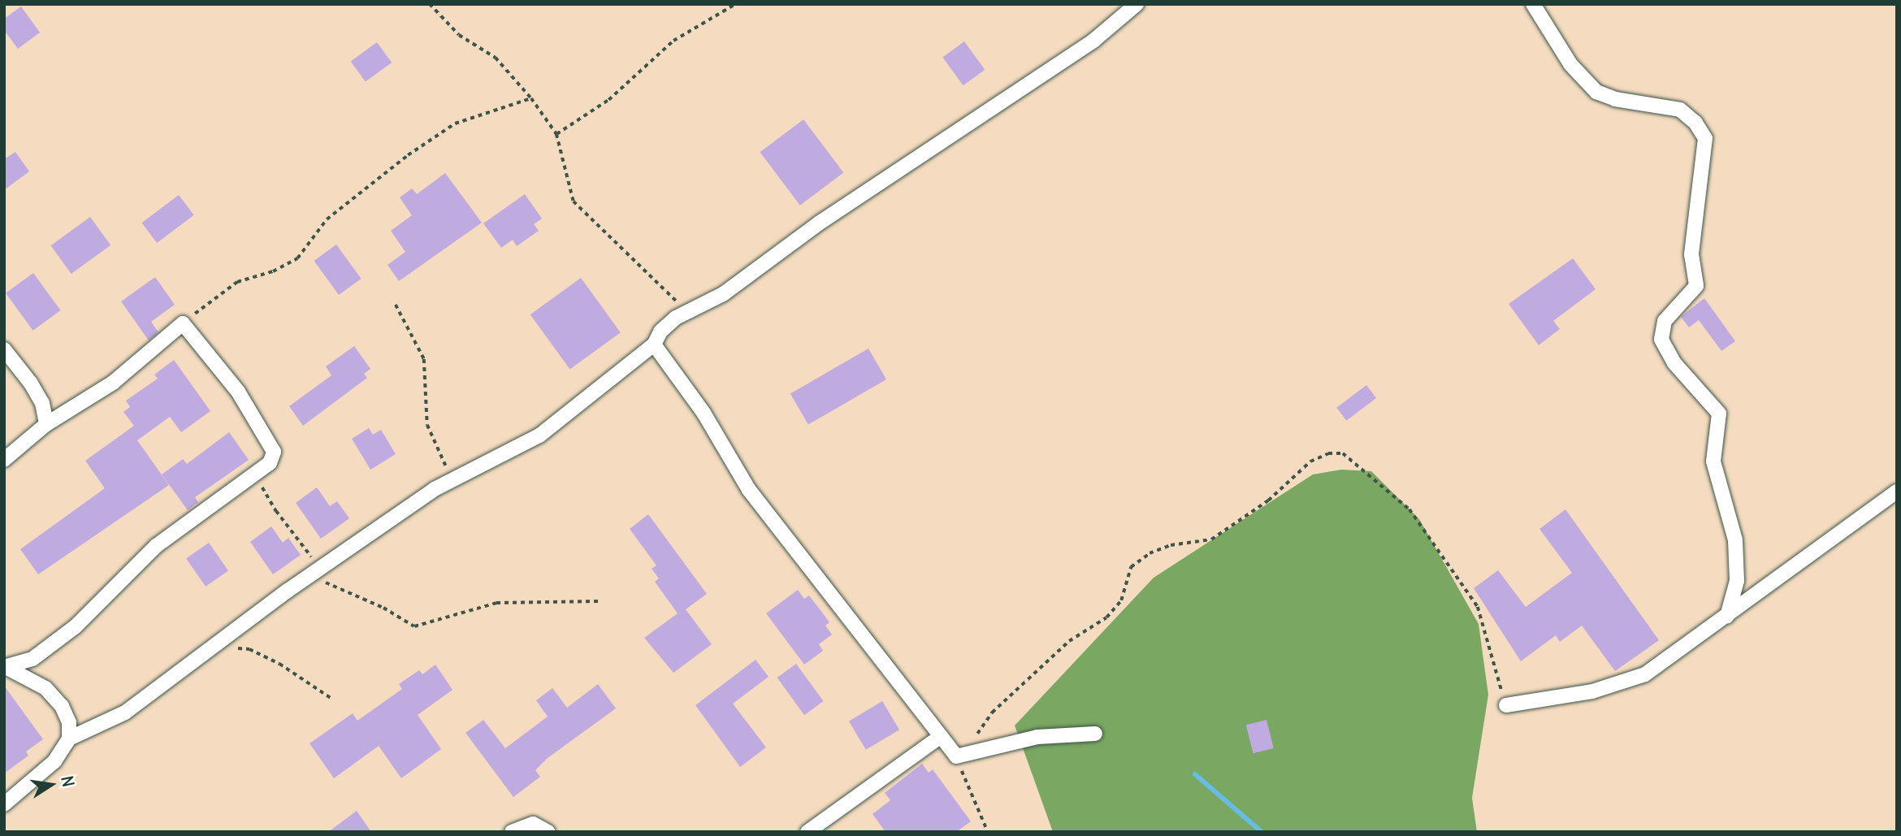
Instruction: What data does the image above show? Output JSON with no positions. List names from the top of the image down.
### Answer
{
  "north": "right"
}
